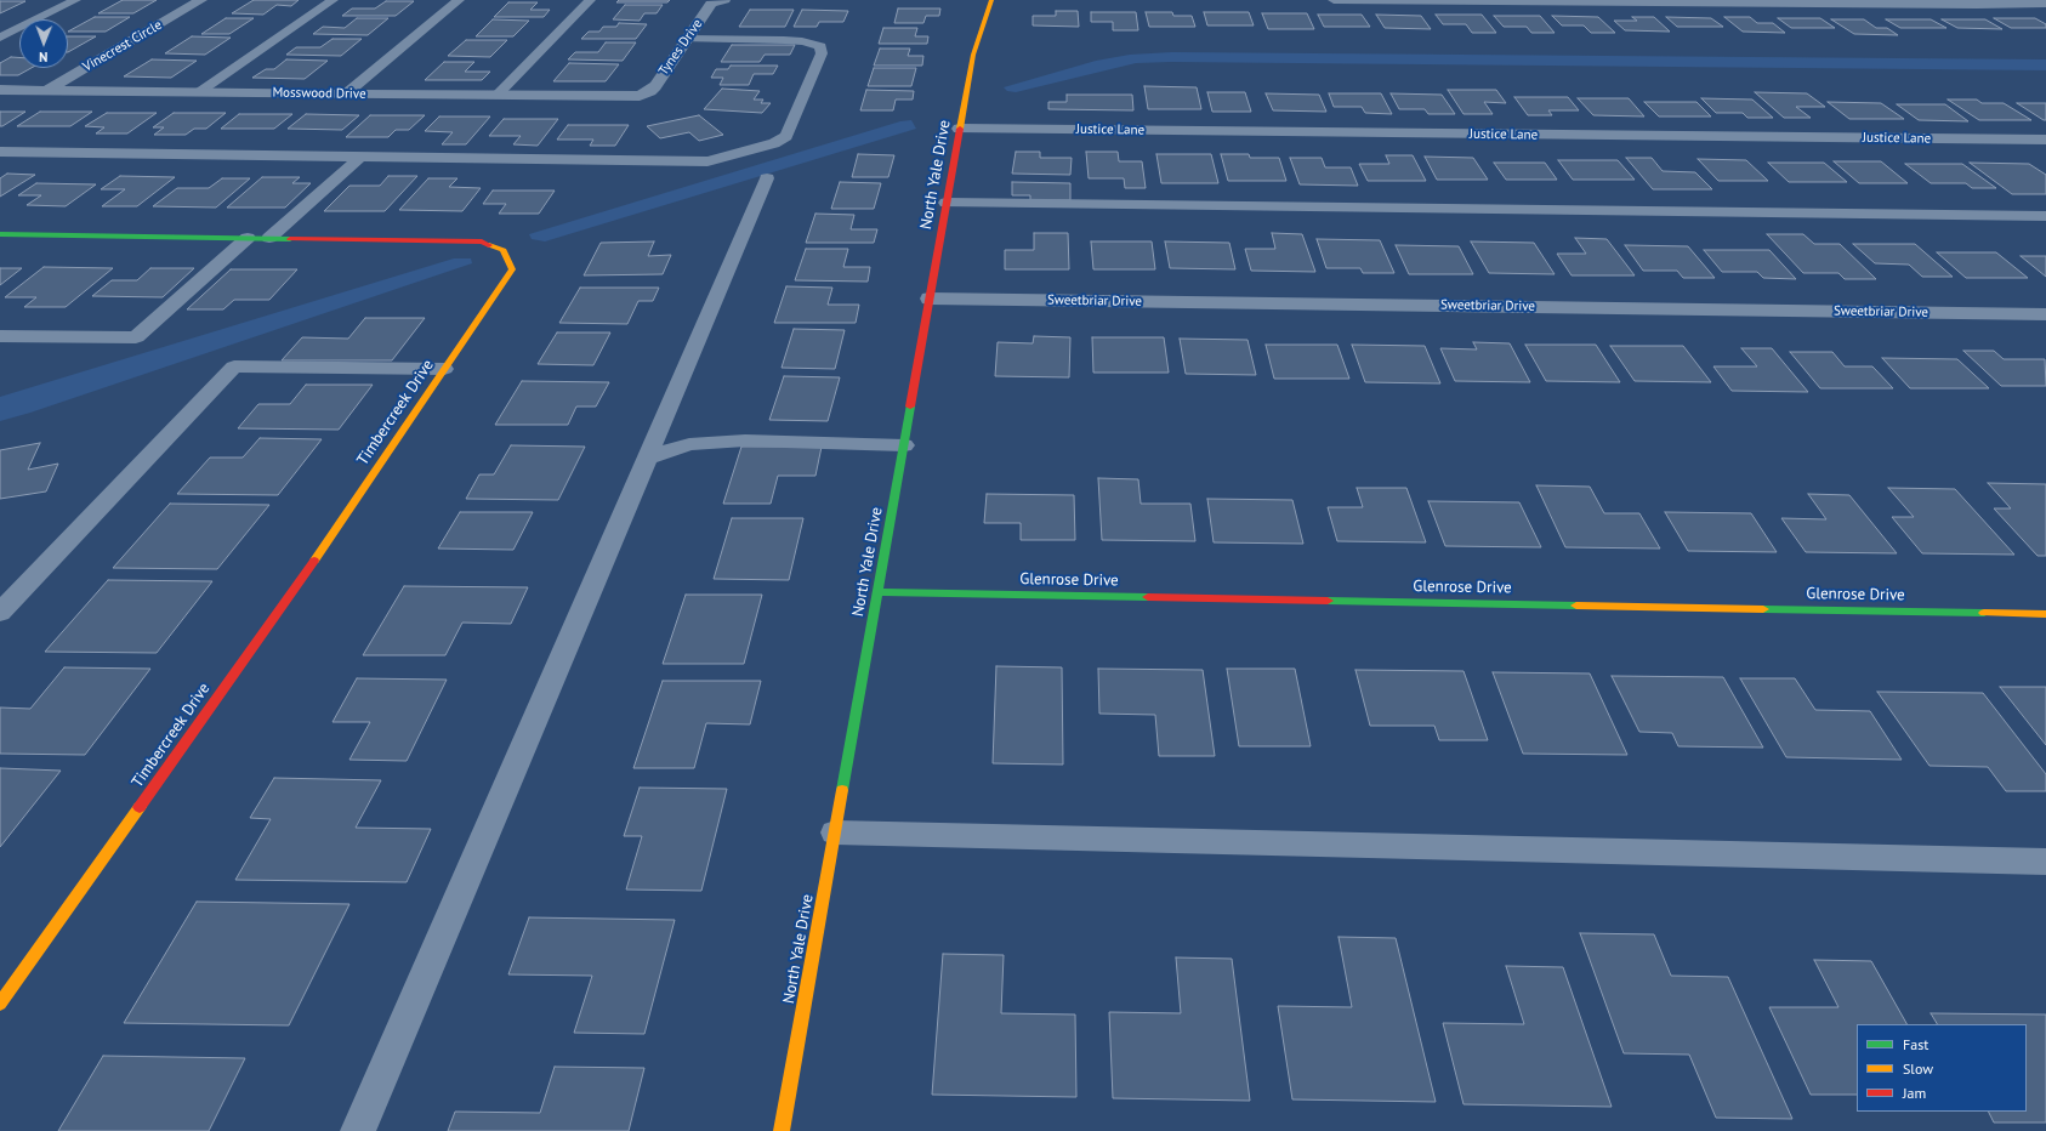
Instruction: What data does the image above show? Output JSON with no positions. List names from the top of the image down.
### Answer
{
  "streets": {
    "street": [
      "Vinecrest Circle",
      "Tynes Drive",
      "Mosswood Drive",
      "Justice Lane",
      "North Yale Drive",
      "Sweetbriar Drive",
      "Timbercreek Drive",
      "Glenrose Drive"
    ]
  },
  "crossings": [
    ["Vinecrest Circle", "Mosswood Drive"],
    ["Tynes Drive", "Mosswood Drive"],
    ["Justice Lane", "North Yale Drive"],
    ["North Yale Drive", "Sweetbriar Drive"],
    ["North Yale Drive", "Glenrose Drive"]
  ],
  "legend": ["Fast", "Slow", "Jam"],
  "north": "bottom"
}
